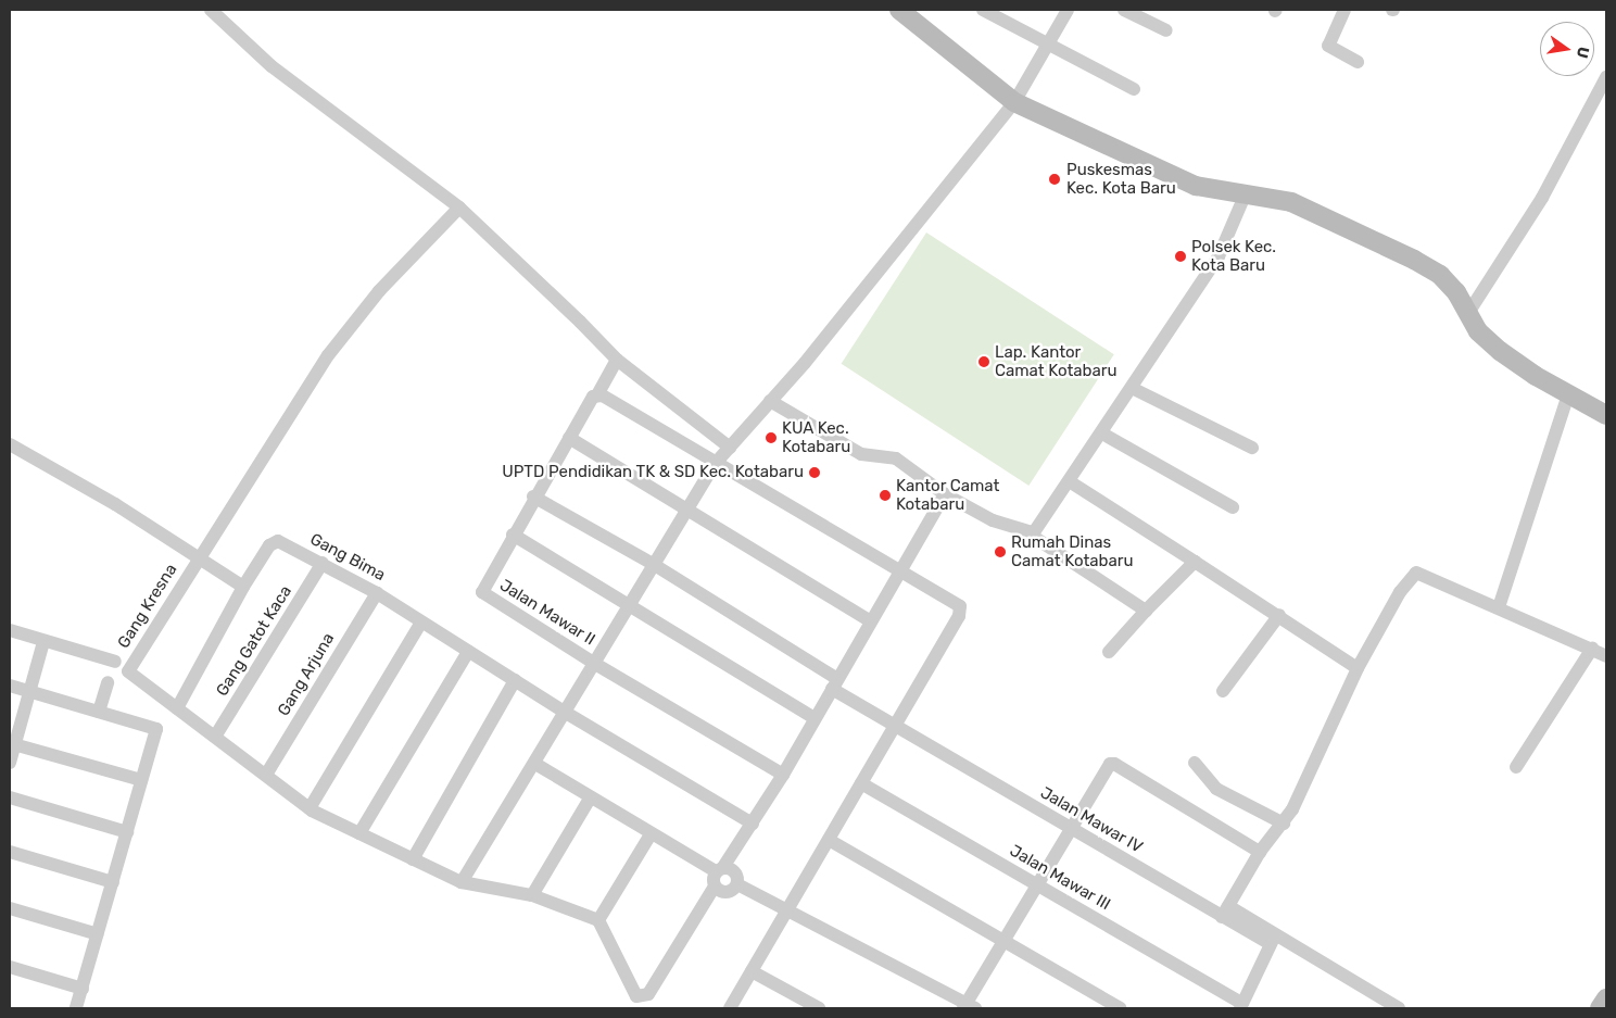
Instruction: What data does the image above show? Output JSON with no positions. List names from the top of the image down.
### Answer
{
  "streets": {
    "street": [
      "Gang Bima",
      "Gang Kresna",
      "Jalan Mawar II",
      "Gang Gatot Kaca",
      "Gang Arjuna",
      "Jalan Mawar IV",
      "Jalan Mawar III"
    ]
  },
  "crossings": [
    ["Gang Bima", "Gang Kresna"],
    ["Gang Bima", "Gang Gatot Kaca"],
    ["Gang Bima", "Gang Arjuna"]
  ],
  "places": [
    "Puskesmas Kec. Kota Baru",
    "Polsek Kec. Kota Baru",
    "Lap. Kantor Camat Kotabaru",
    "KUA Kec. Kotabaru",
    "UPTD Pendidikan TK & SD Kec. Kotabaru",
    "Kantor Camat Kotabaru",
    "Rumah Dinas Camat Kotabaru"
  ],
  "north": "right"
}
